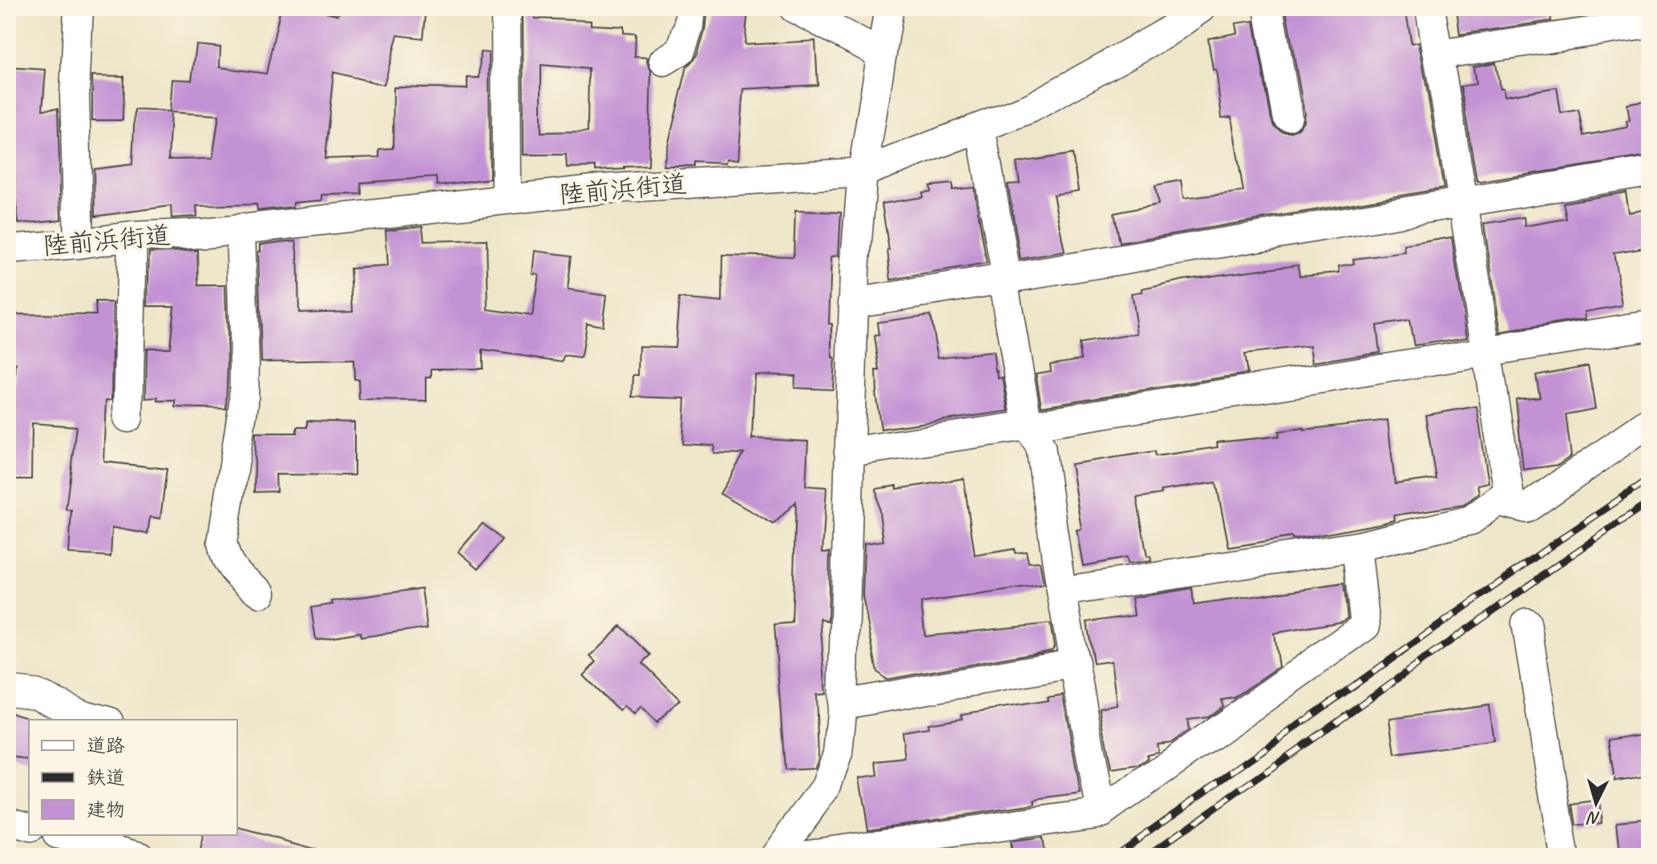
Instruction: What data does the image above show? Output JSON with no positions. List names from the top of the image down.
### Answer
{
  "streets": {
    "street": ["陸前浜街道"]
  },
  "legend": ["道路", "鉄道", "建物"],
  "north": "bottom"
}
